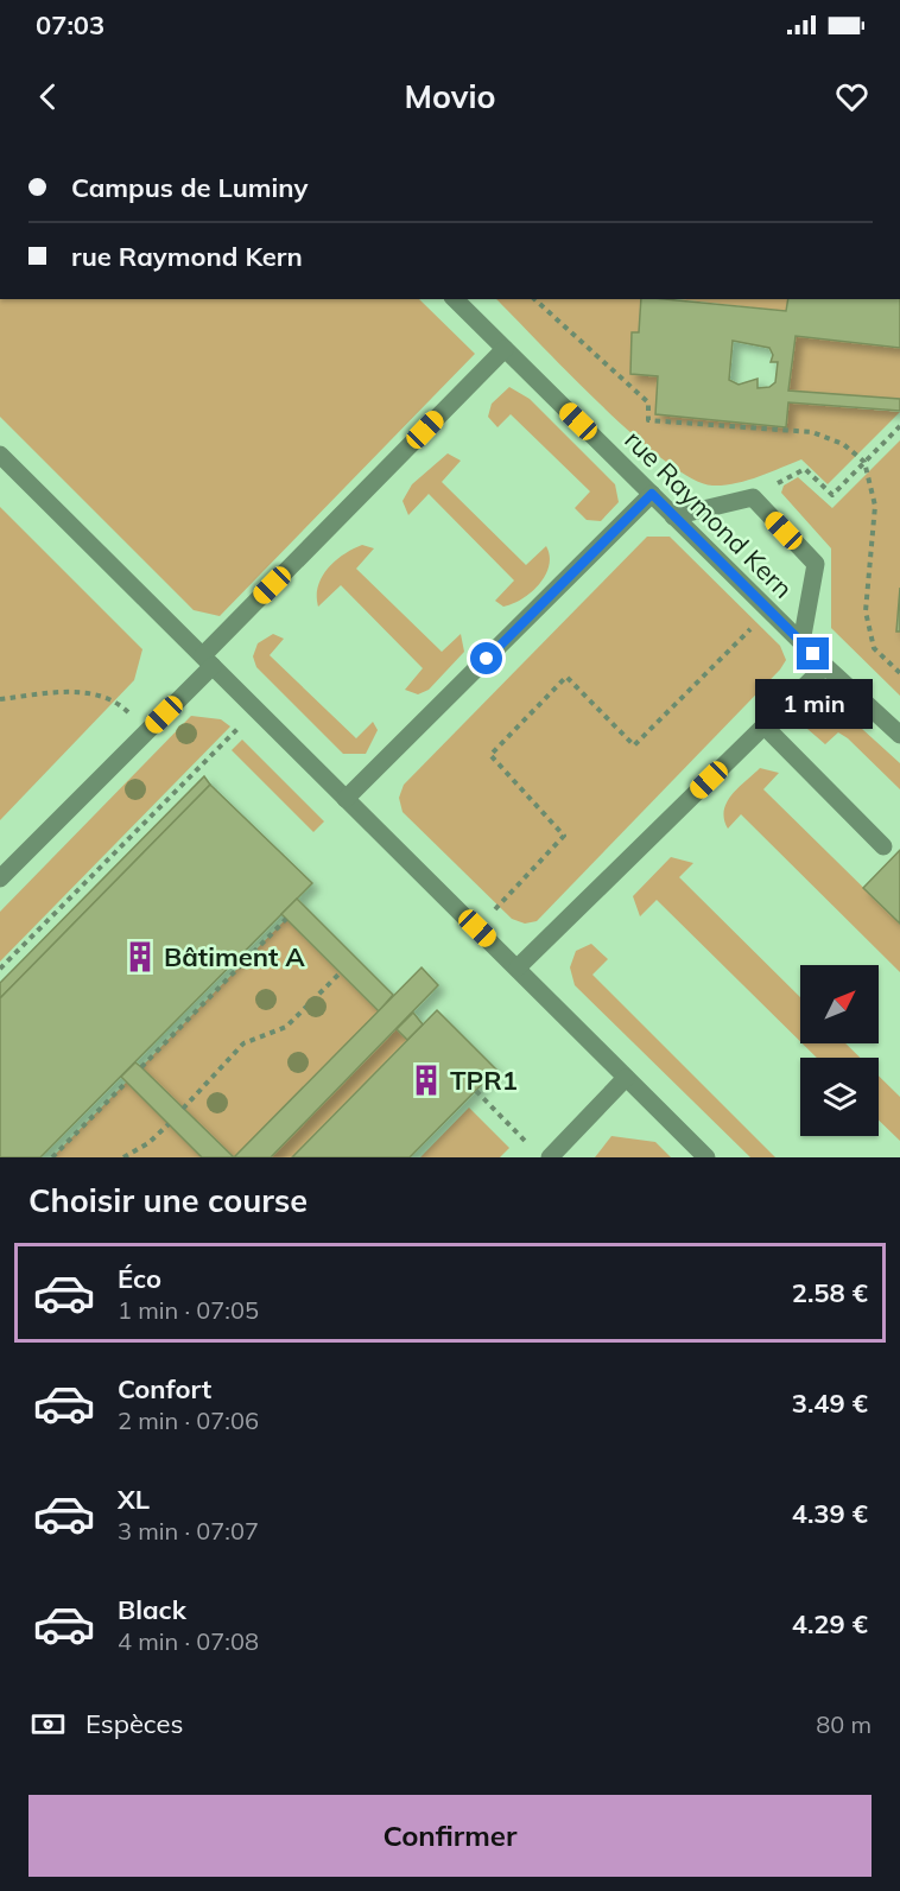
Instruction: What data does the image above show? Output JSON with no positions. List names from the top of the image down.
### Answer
{
  "streets": {
    "street": ["rue Raymond Kern"]
  },
  "places": {
    "building": ["Bâtiment A", "TPR1"]
  },
  "north": "top right",
  "page": {
    "status": "07:03",
    "header": "Movio",
    "banner": ["Campus de Luminy", "rue Raymond Kern"],
    "bubble": "1 min",
    "heading": "Choisir une course",
    "list": [
      {
        "name": "Éco",
        "note": "1 min · 07:05",
        "value": "2.58 €"
      },
      {
        "name": "Confort",
        "note": "2 min · 07:06",
        "value": "3.49 €"
      },
      {
        "name": "XL",
        "note": "3 min · 07:07",
        "value": "4.39 €"
      },
      {
        "name": "Black",
        "note": "4 min · 07:08",
        "value": "4.29 €"
      }
    ],
    "pay": ["Espèces", "80 m"],
    "buttons": "Confirmer"
  }
}
